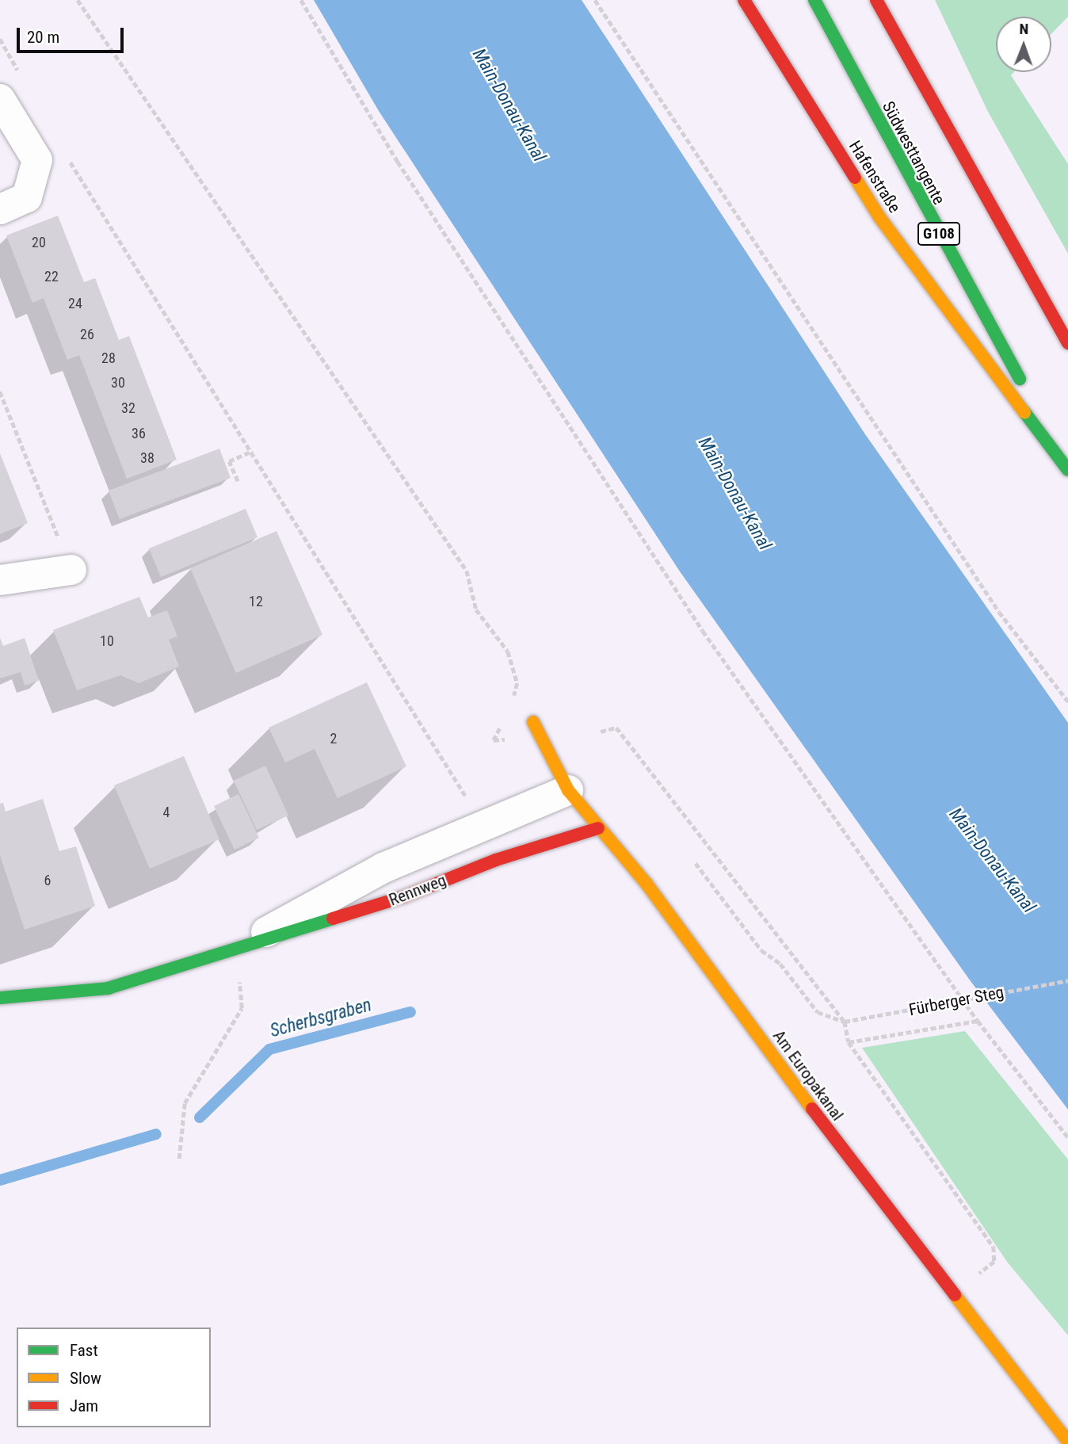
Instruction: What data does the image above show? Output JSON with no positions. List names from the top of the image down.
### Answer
{
  "streets": {
    "main road": [
      "Südwesttangente",
      "Hafenstraße",
      "G108",
      "Rennweg",
      "Am Europakanal"
    ],
    "path": ["Fürberger Steg"]
  },
  "crossings": [
    ["Rennweg", "Am Europakanal"]
  ],
  "water": ["Main-Donau-Kanal", "Scherbsgraben"],
  "house_numbers": [
    "20",
    "22",
    "24",
    "26",
    "28",
    "30",
    "32",
    "36",
    "38",
    "12",
    "10",
    "2",
    "4",
    "6"
  ],
  "legend": ["Fast", "Slow", "Jam"],
  "scale_bar": "20 m",
  "north": "top"
}
